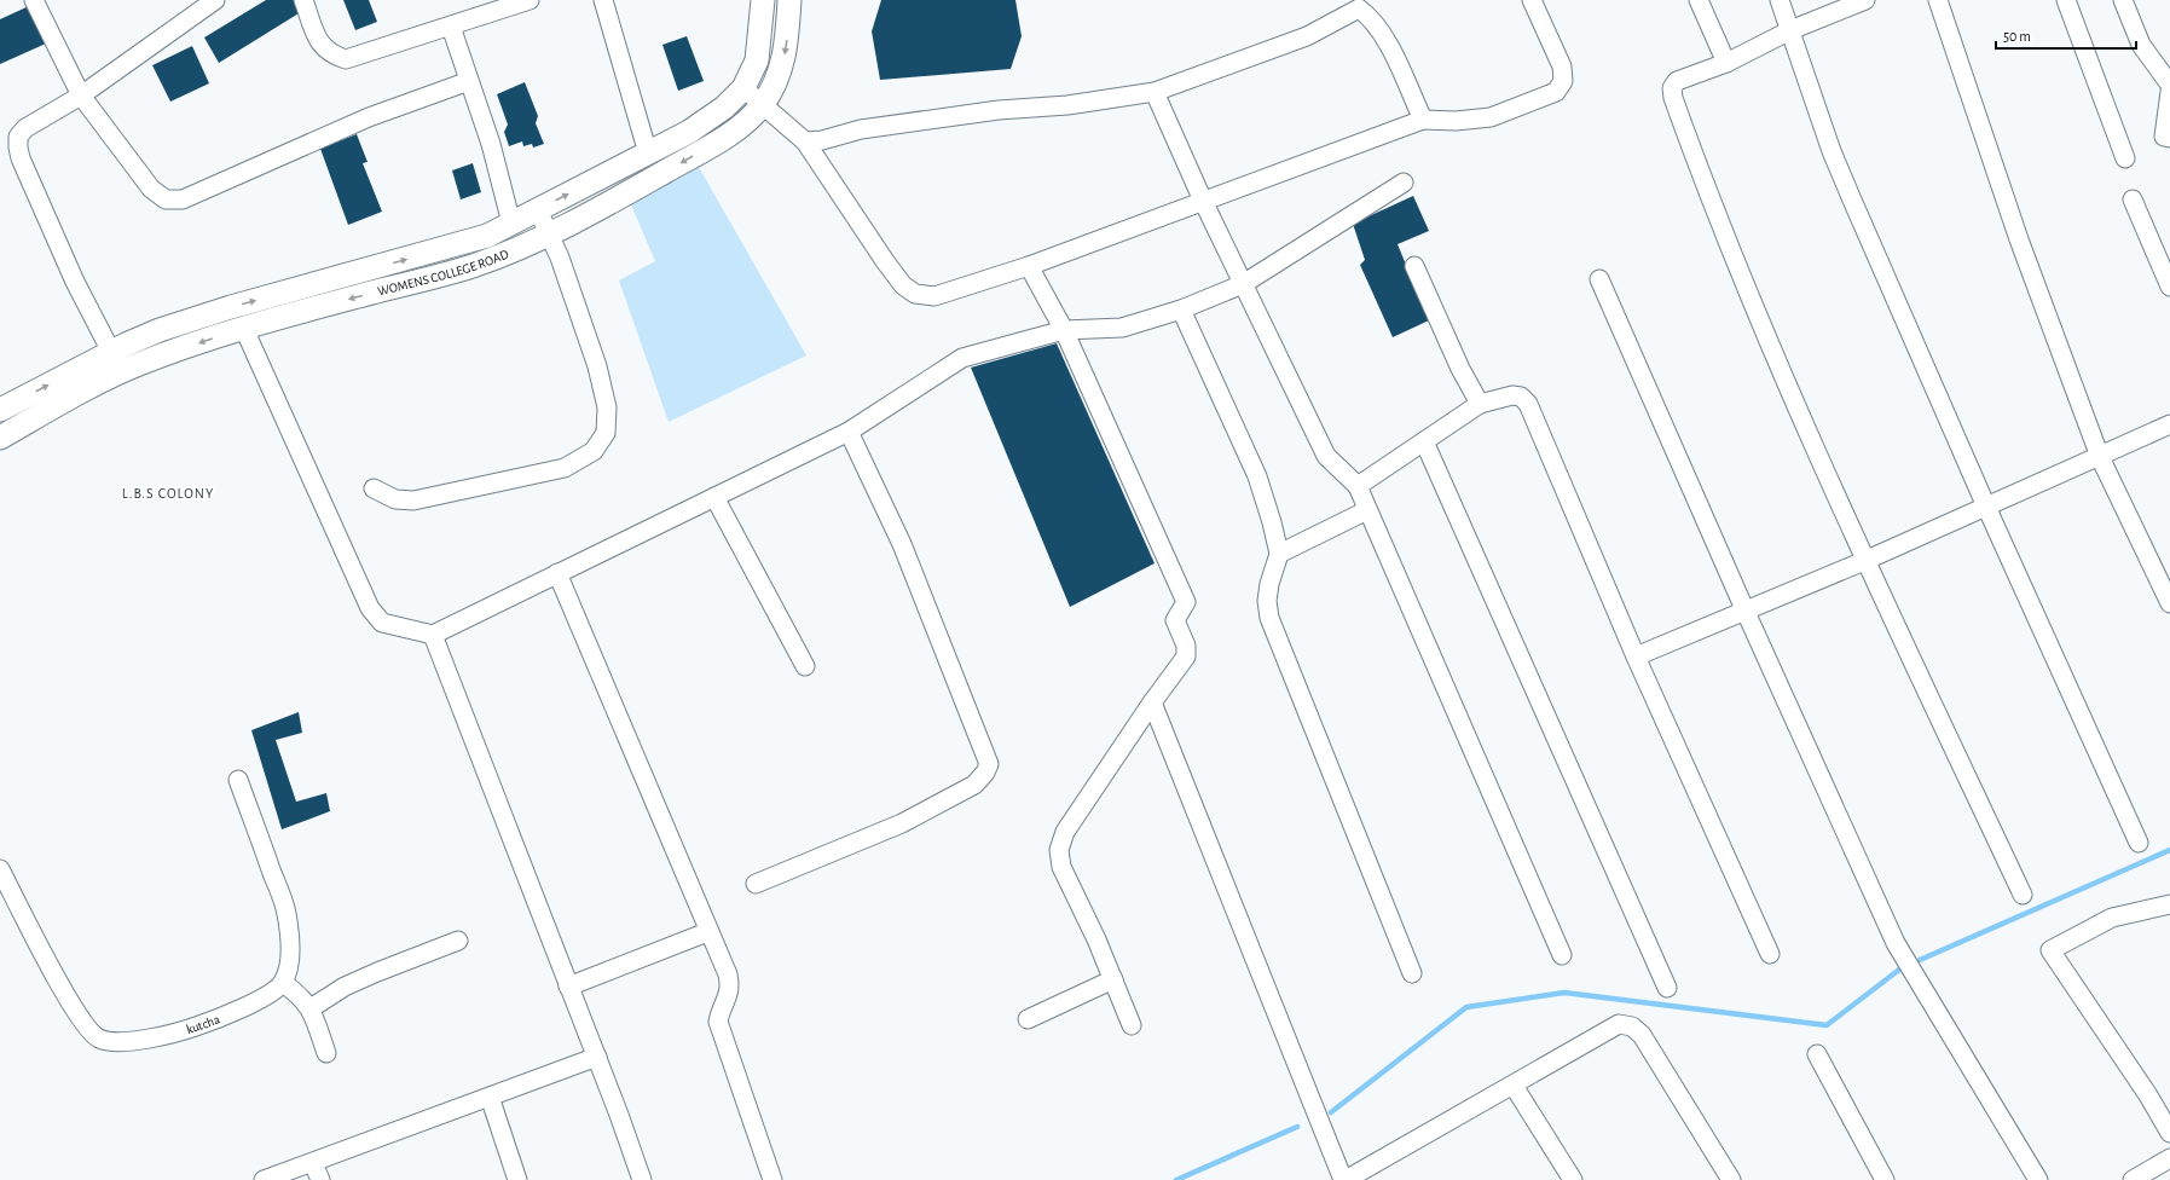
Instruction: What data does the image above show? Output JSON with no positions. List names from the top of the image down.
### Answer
{
  "streets": {
    "main road": ["WOMENS COLLEGE ROAD"],
    "street": ["kutcha"]
  },
  "districts": ["L.B.S COLONY"],
  "scale_bar": "50 m"
}
